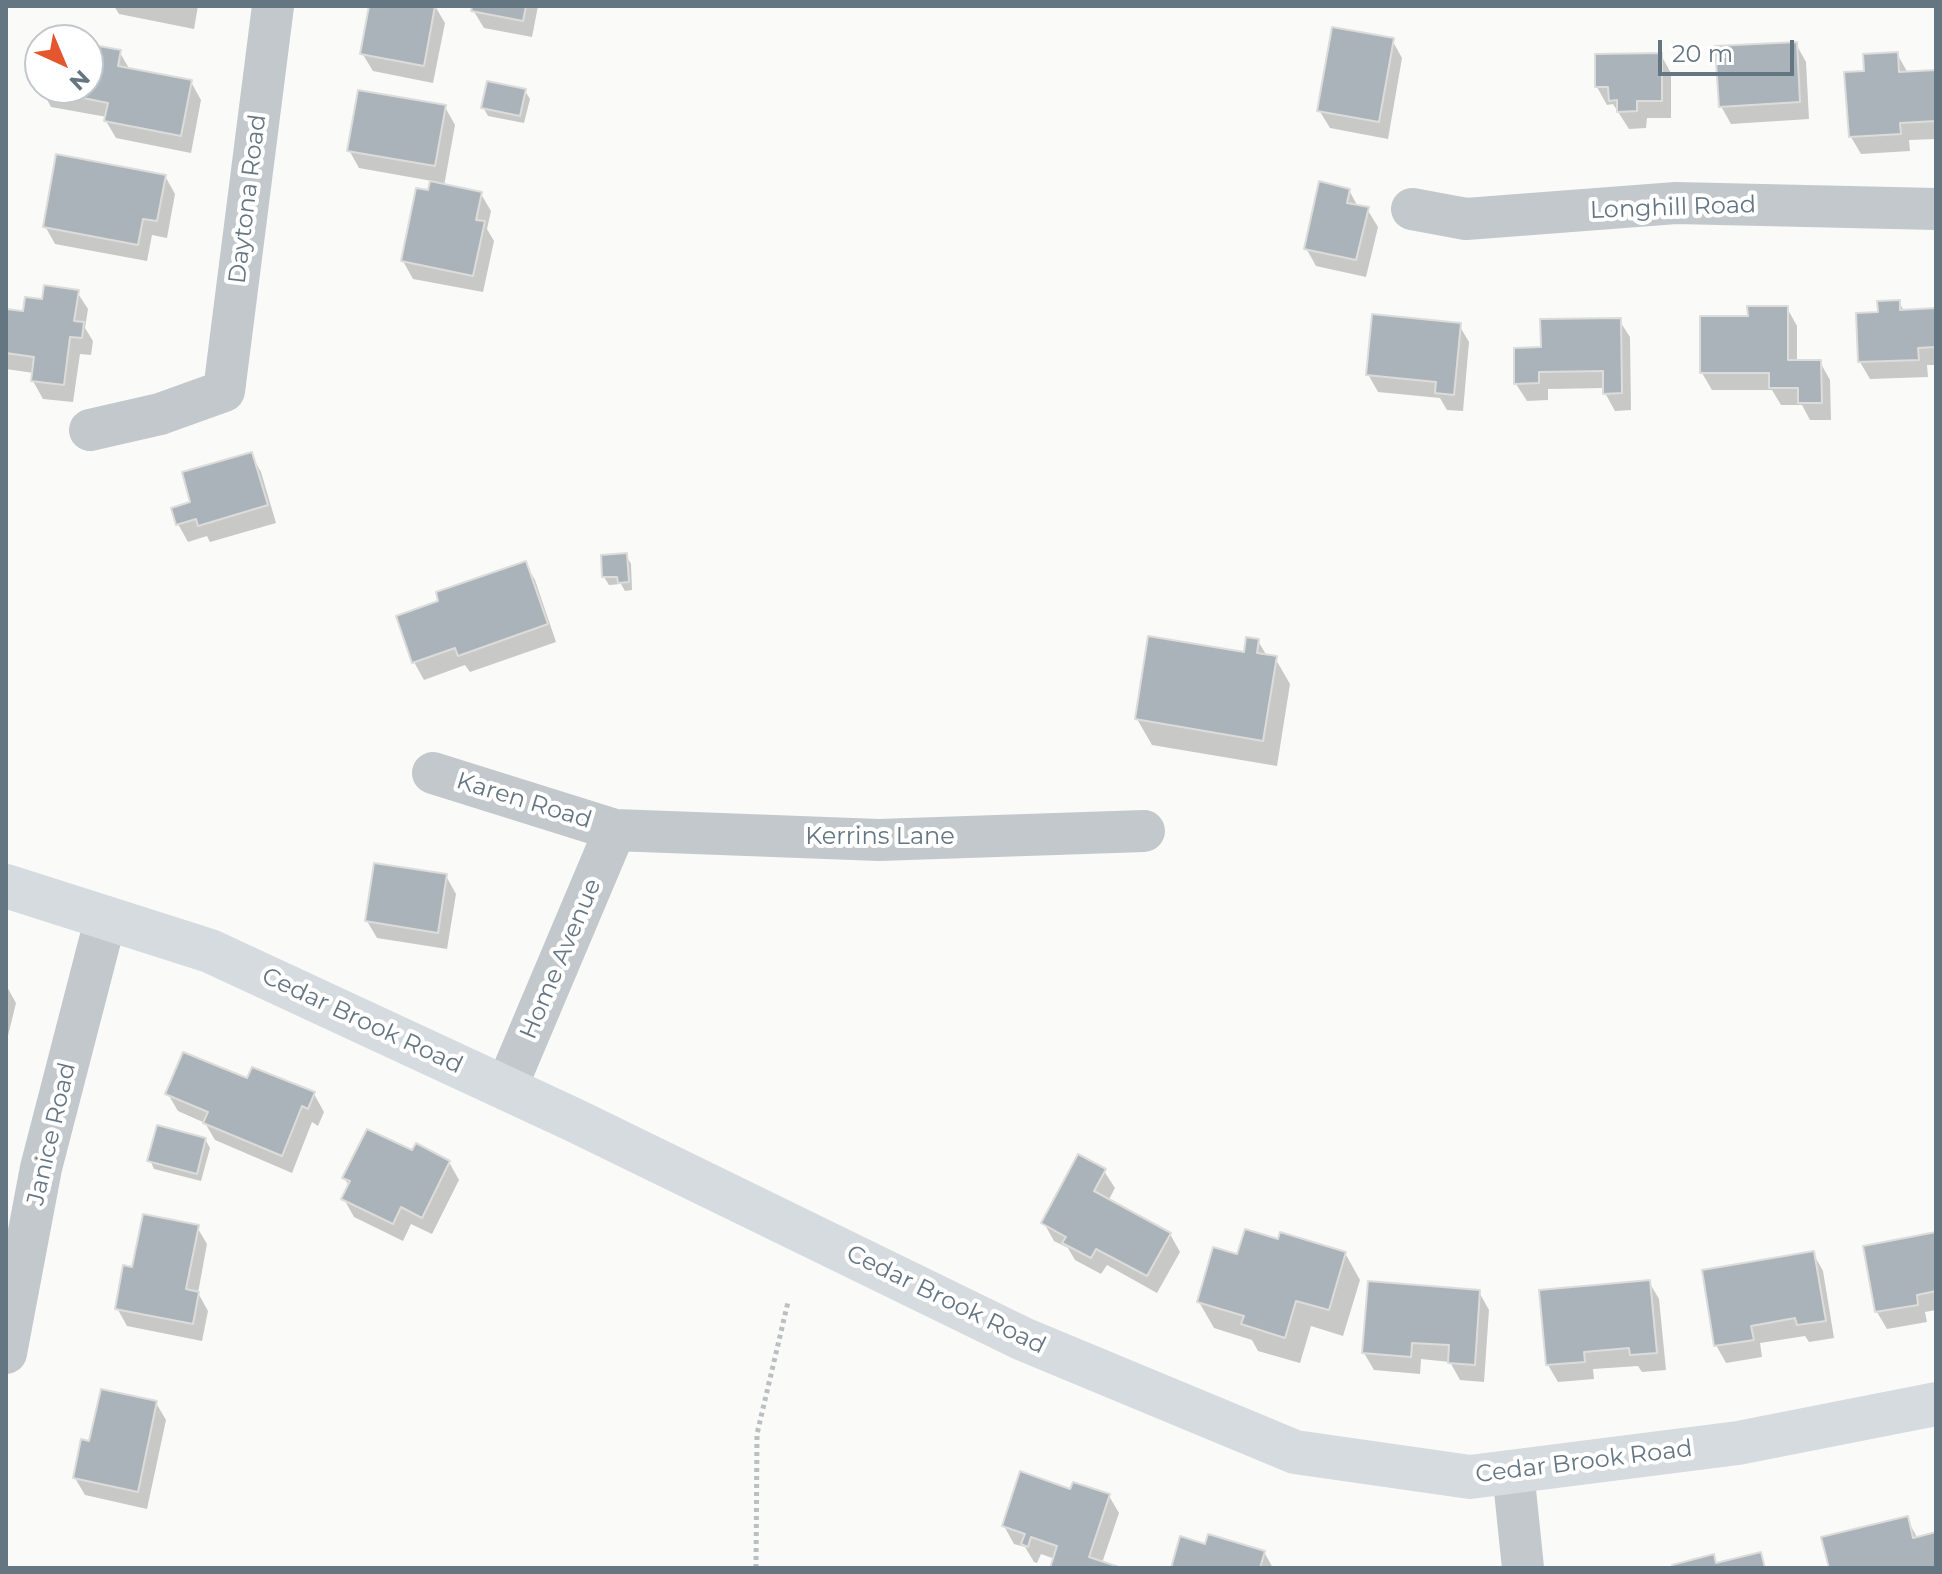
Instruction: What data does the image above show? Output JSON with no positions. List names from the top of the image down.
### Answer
{
  "streets": {
    "street": [
      "Daytona Road",
      "Longhill Road",
      "Karen Road",
      "Kerrins Lane",
      "Home Avenue",
      "Cedar Brook Road",
      "Janice Road"
    ]
  },
  "crossings": [
    ["Karen Road", "Kerrins Lane"],
    ["Karen Road", "Home Avenue"],
    ["Kerrins Lane", "Home Avenue"],
    ["Home Avenue", "Cedar Brook Road"],
    ["Cedar Brook Road", "Janice Road"]
  ],
  "scale_bar": "20 m",
  "north": "bottom right"
}
